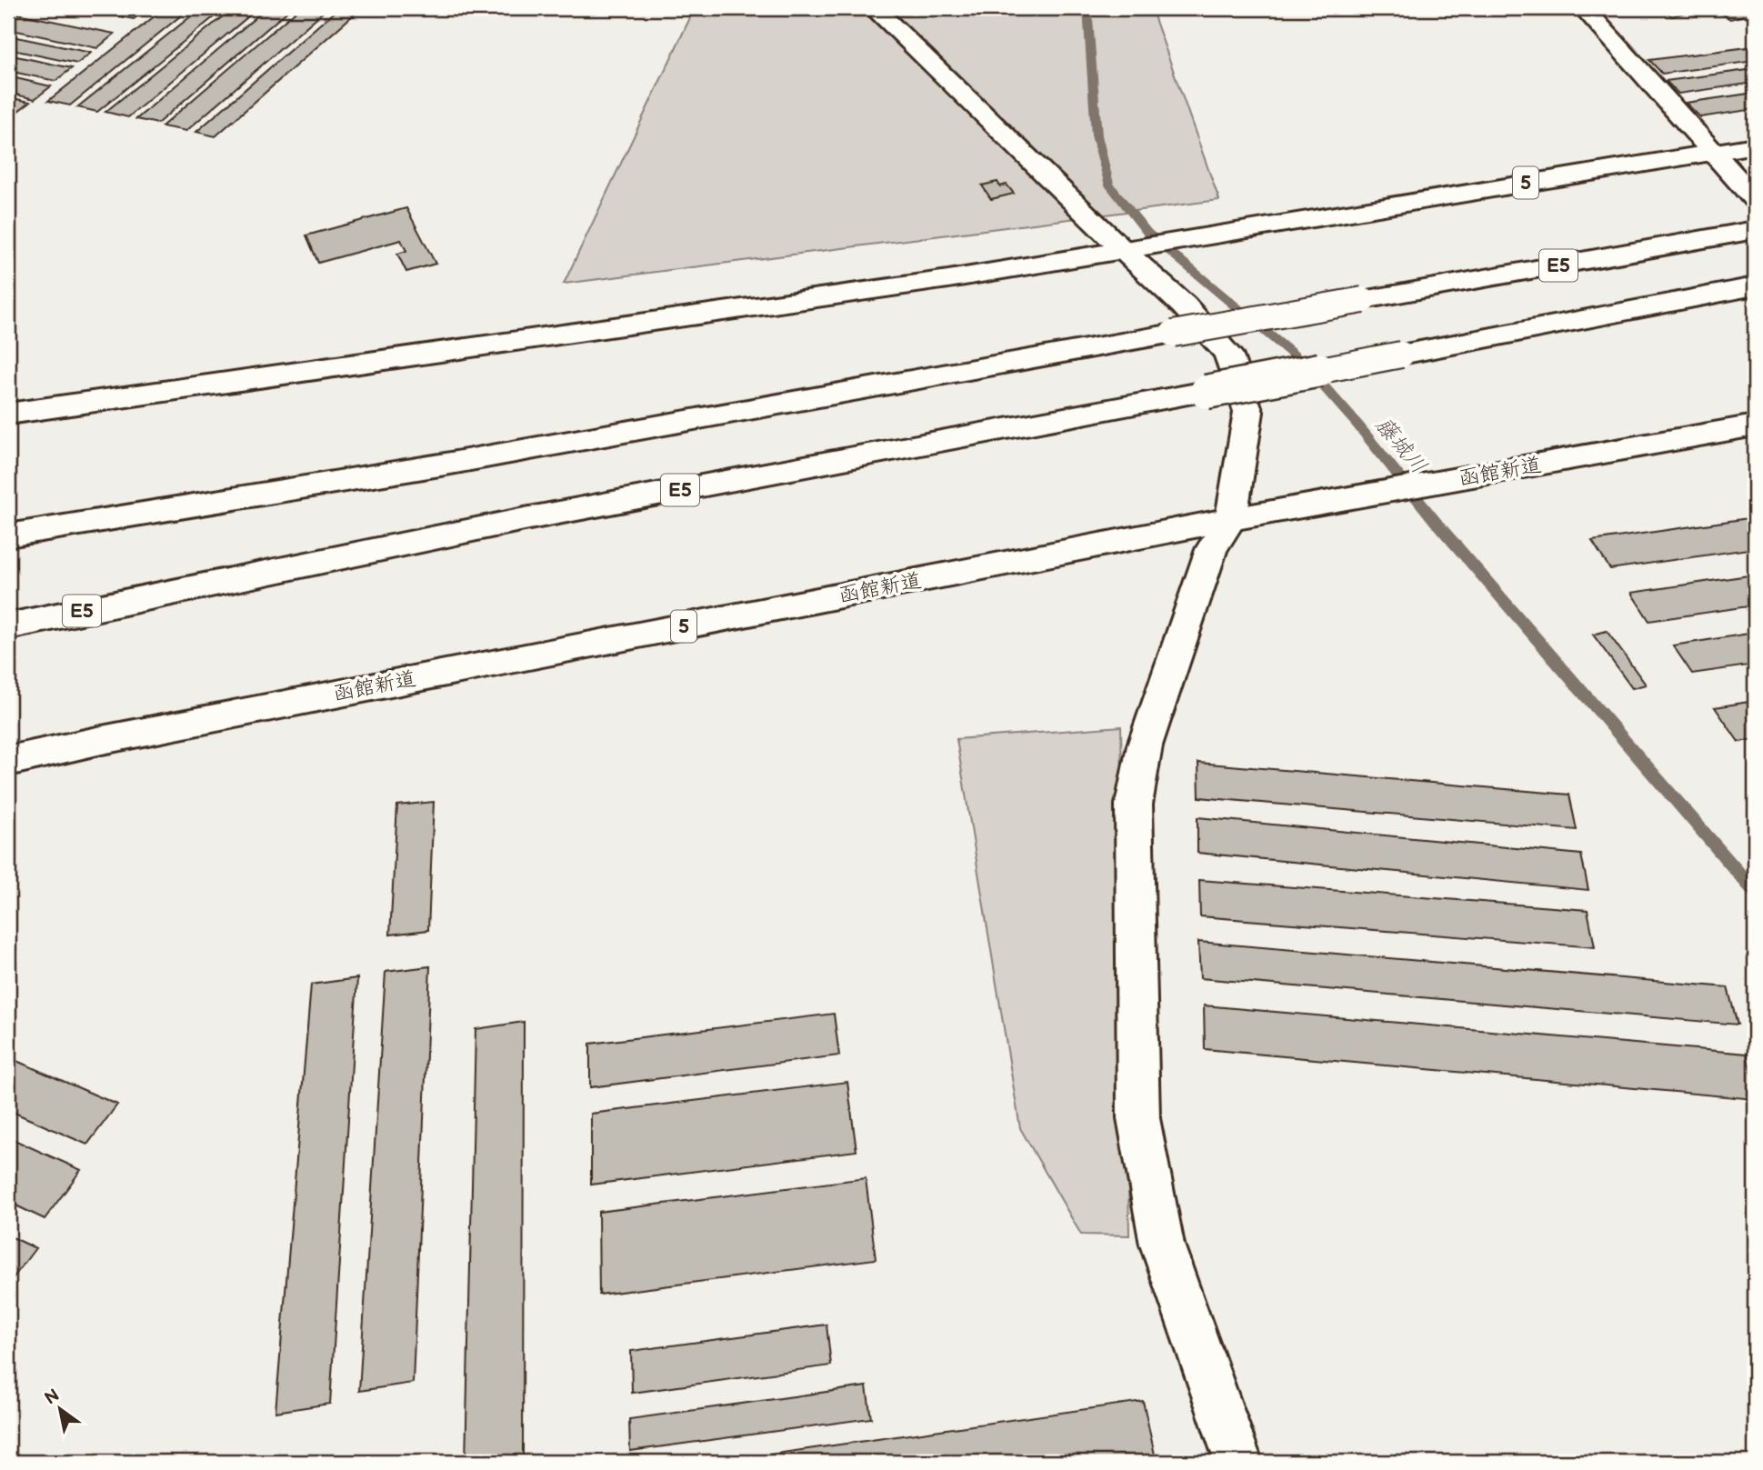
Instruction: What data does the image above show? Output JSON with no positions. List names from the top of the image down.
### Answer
{
  "streets": {
    "main road": ["5", "E5", "函館新道"]
  },
  "water": ["藤城川"],
  "north": "top left"
}
